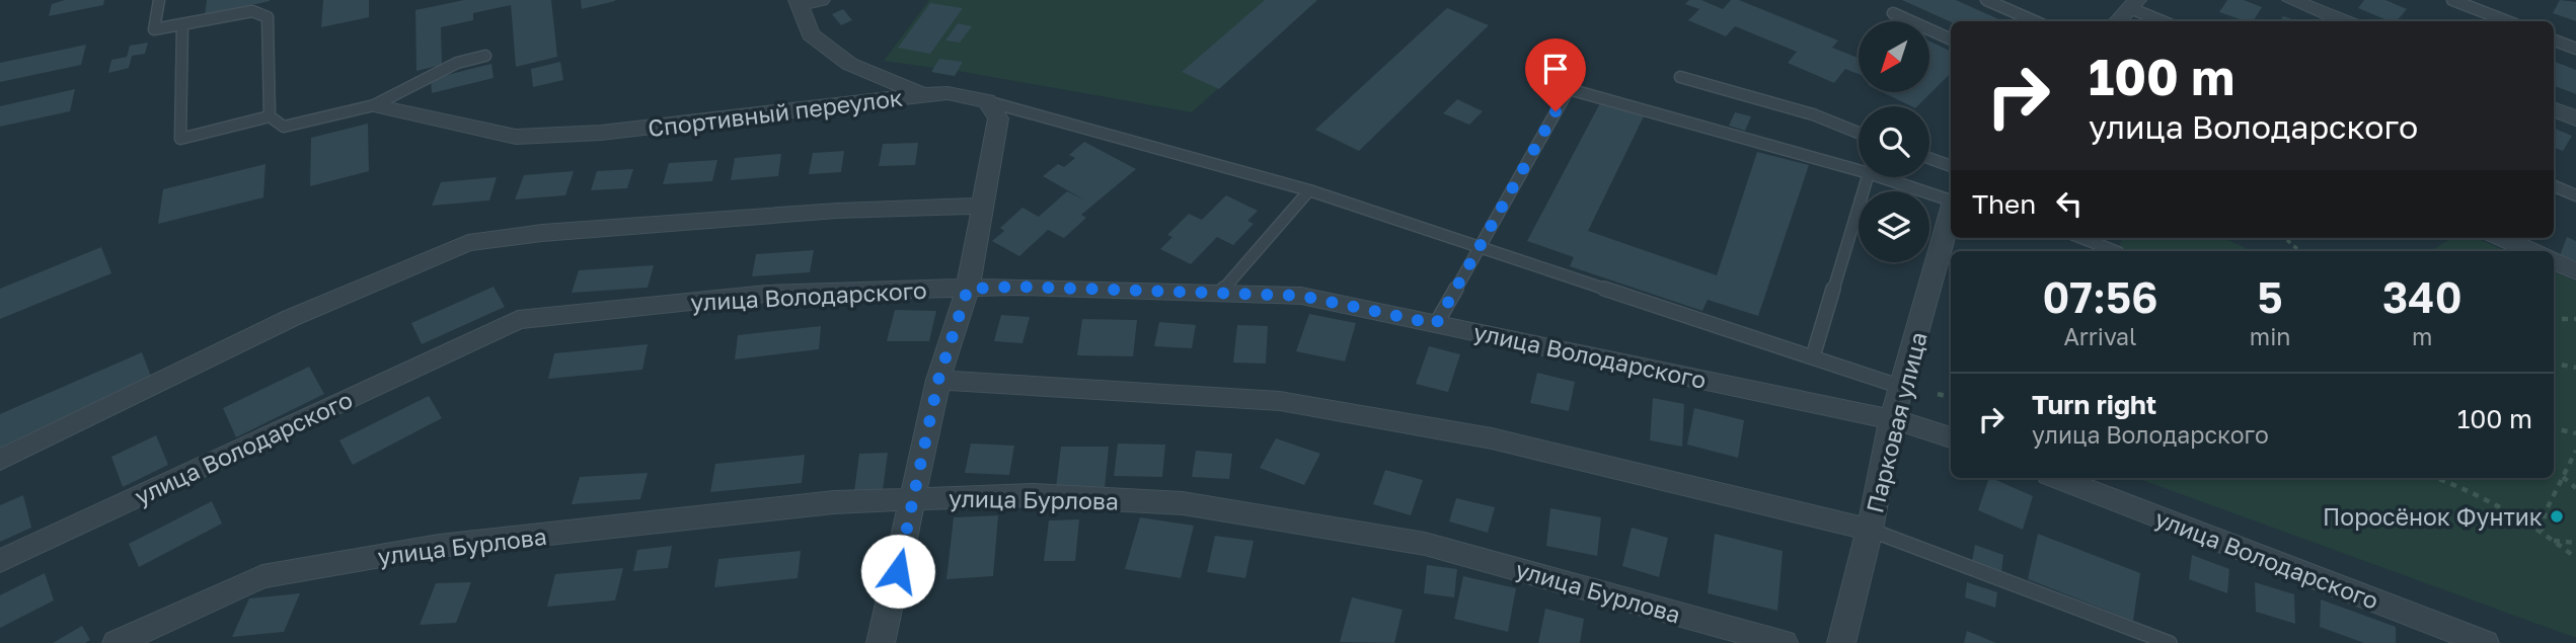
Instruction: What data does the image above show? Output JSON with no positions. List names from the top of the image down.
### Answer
{
  "streets": {
    "street": [
      "Спортивный переулок",
      "улица Володарского",
      "Парковая улица",
      "улица Бурлова"
    ]
  },
  "crossings": [
    ["улица Володарского", "Парковая улица"]
  ],
  "places": ["Поросёнок Фунтик"],
  "north": "bottom left",
  "page": {
    "turn": ["100 m", "улица Володарского"],
    "then": "Then",
    "eta": [
      "07:56",
      "Arrival",
      "5",
      "min",
      "340",
      "m"
    ],
    "list": [
      {
        "name": "Turn right",
        "note": "улица Володарского",
        "value": "100 m"
      }
    ]
  }
}
